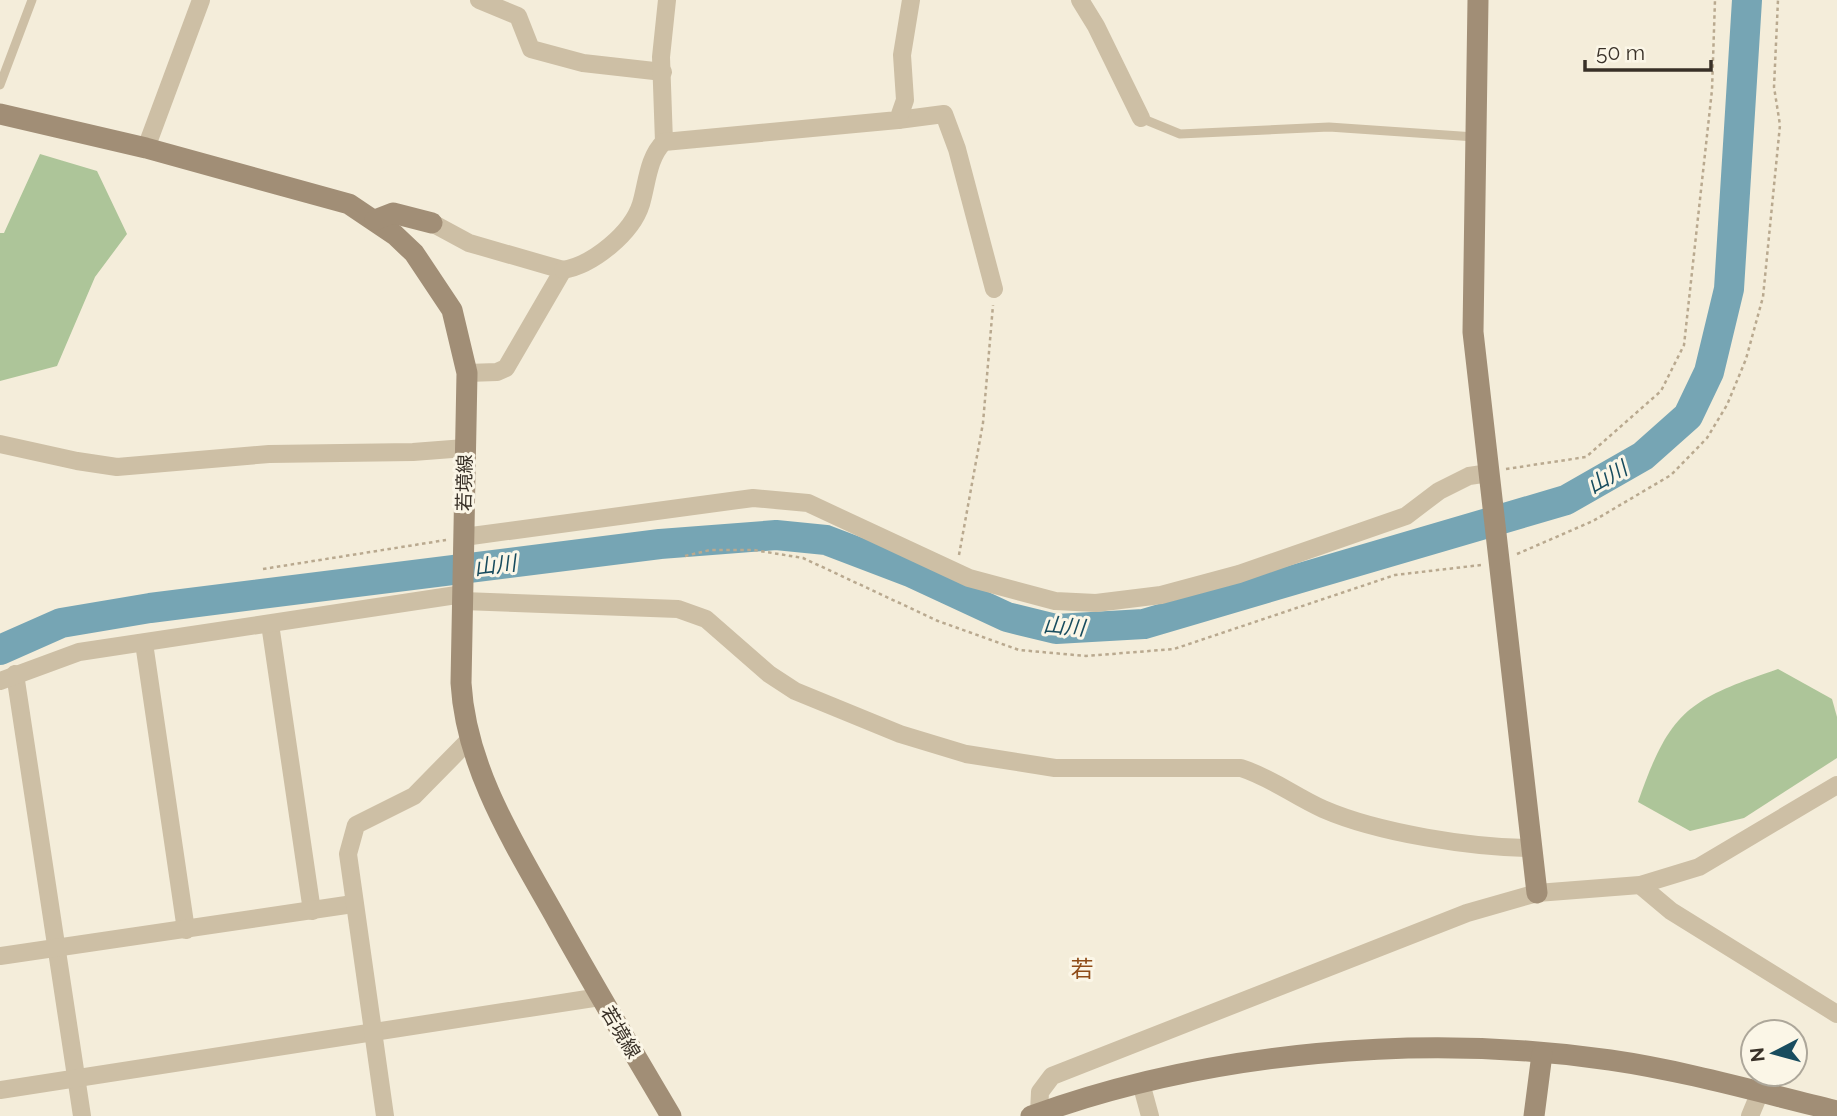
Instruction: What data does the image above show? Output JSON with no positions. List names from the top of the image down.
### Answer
{
  "streets": {
    "street": ["若境線"]
  },
  "districts": ["若"],
  "water": ["山川"],
  "scale_bar": "50 m",
  "north": "left"
}
